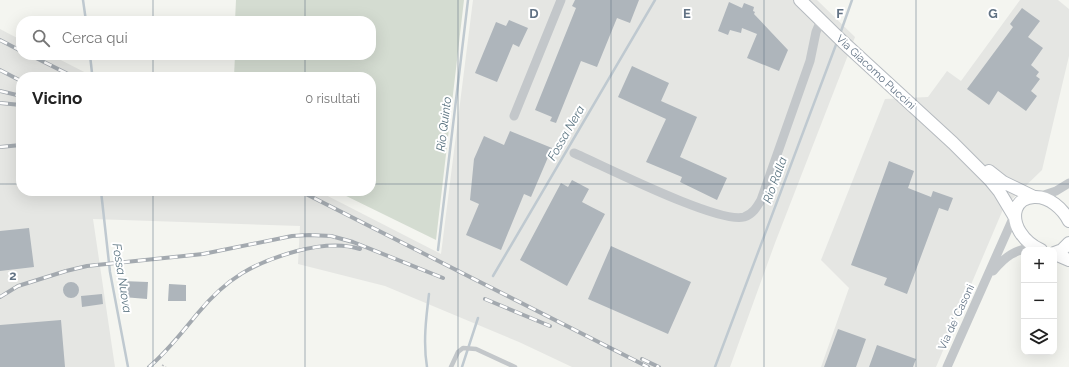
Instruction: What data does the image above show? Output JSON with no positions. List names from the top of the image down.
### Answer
{
  "streets": {
    "main road": ["Via Giacomo Puccini"],
    "street": ["Via de' Casoni"]
  },
  "crossings": [
    ["Via Giacomo Puccini", "Via de' Casoni"]
  ],
  "water": [
    "Rio Quinto",
    "Fossa Nera",
    "Rio Ralla",
    "Fossa Nuova"
  ],
  "page": {
    "search": "Cerca qui",
    "heading": ["Vicino", "0 risultati"],
    "map_buttons": ["+", "−"]
  },
  "grid": {
    "columns": [
      "D",
      "E",
      "F",
      "G"
    ],
    "rows": ["2"]
  }
}
